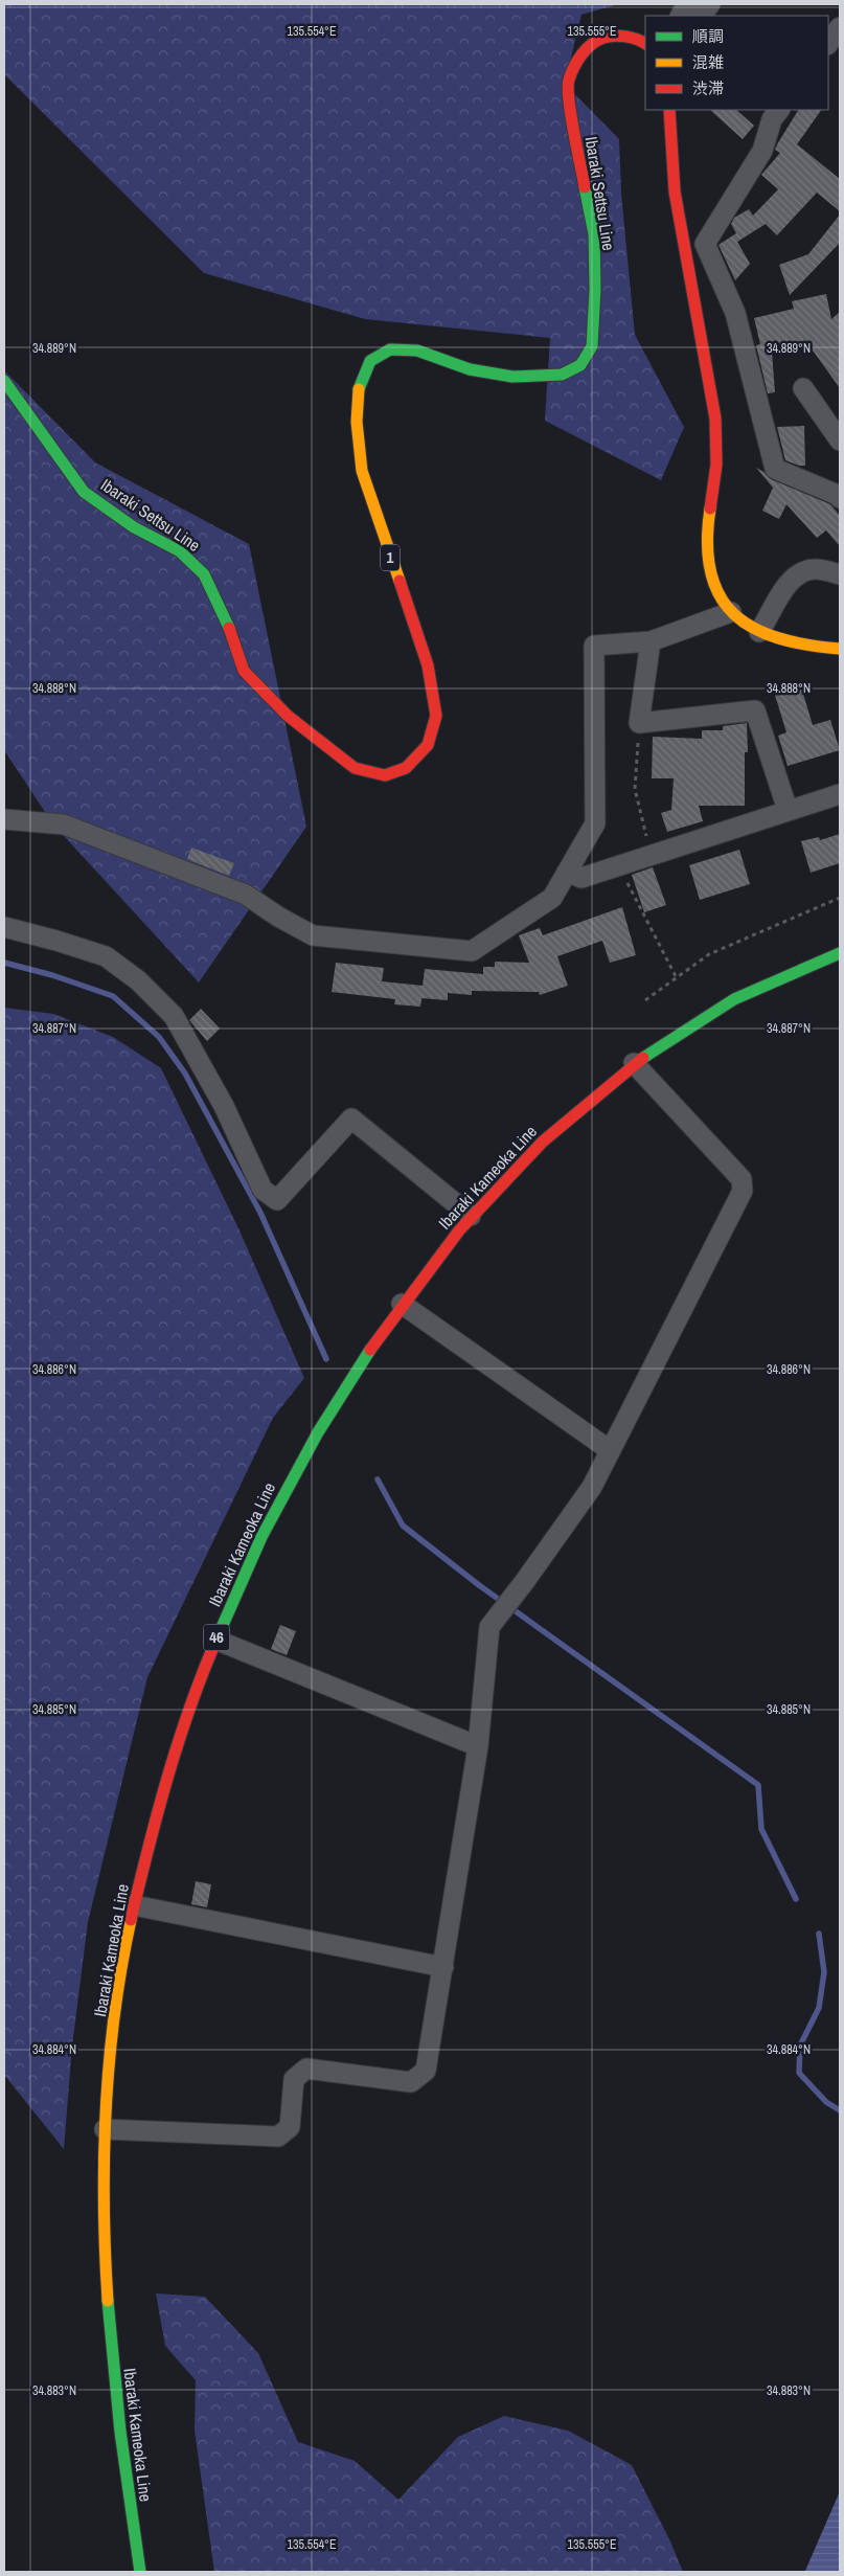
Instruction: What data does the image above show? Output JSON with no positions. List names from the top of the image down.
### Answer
{
  "streets": {
    "main road": [
      "Ibaraki Settsu Line",
      "1",
      "Ibaraki Kameoka Line",
      "46"
    ]
  },
  "legend": ["順調", "混雑", "渋滞"],
  "coordinates": [
    "135.554°E",
    "135.555°E",
    "34.889°N",
    "34.888°N",
    "34.887°N",
    "34.886°N",
    "34.885°N",
    "34.884°N",
    "34.883°N"
  ]
}
